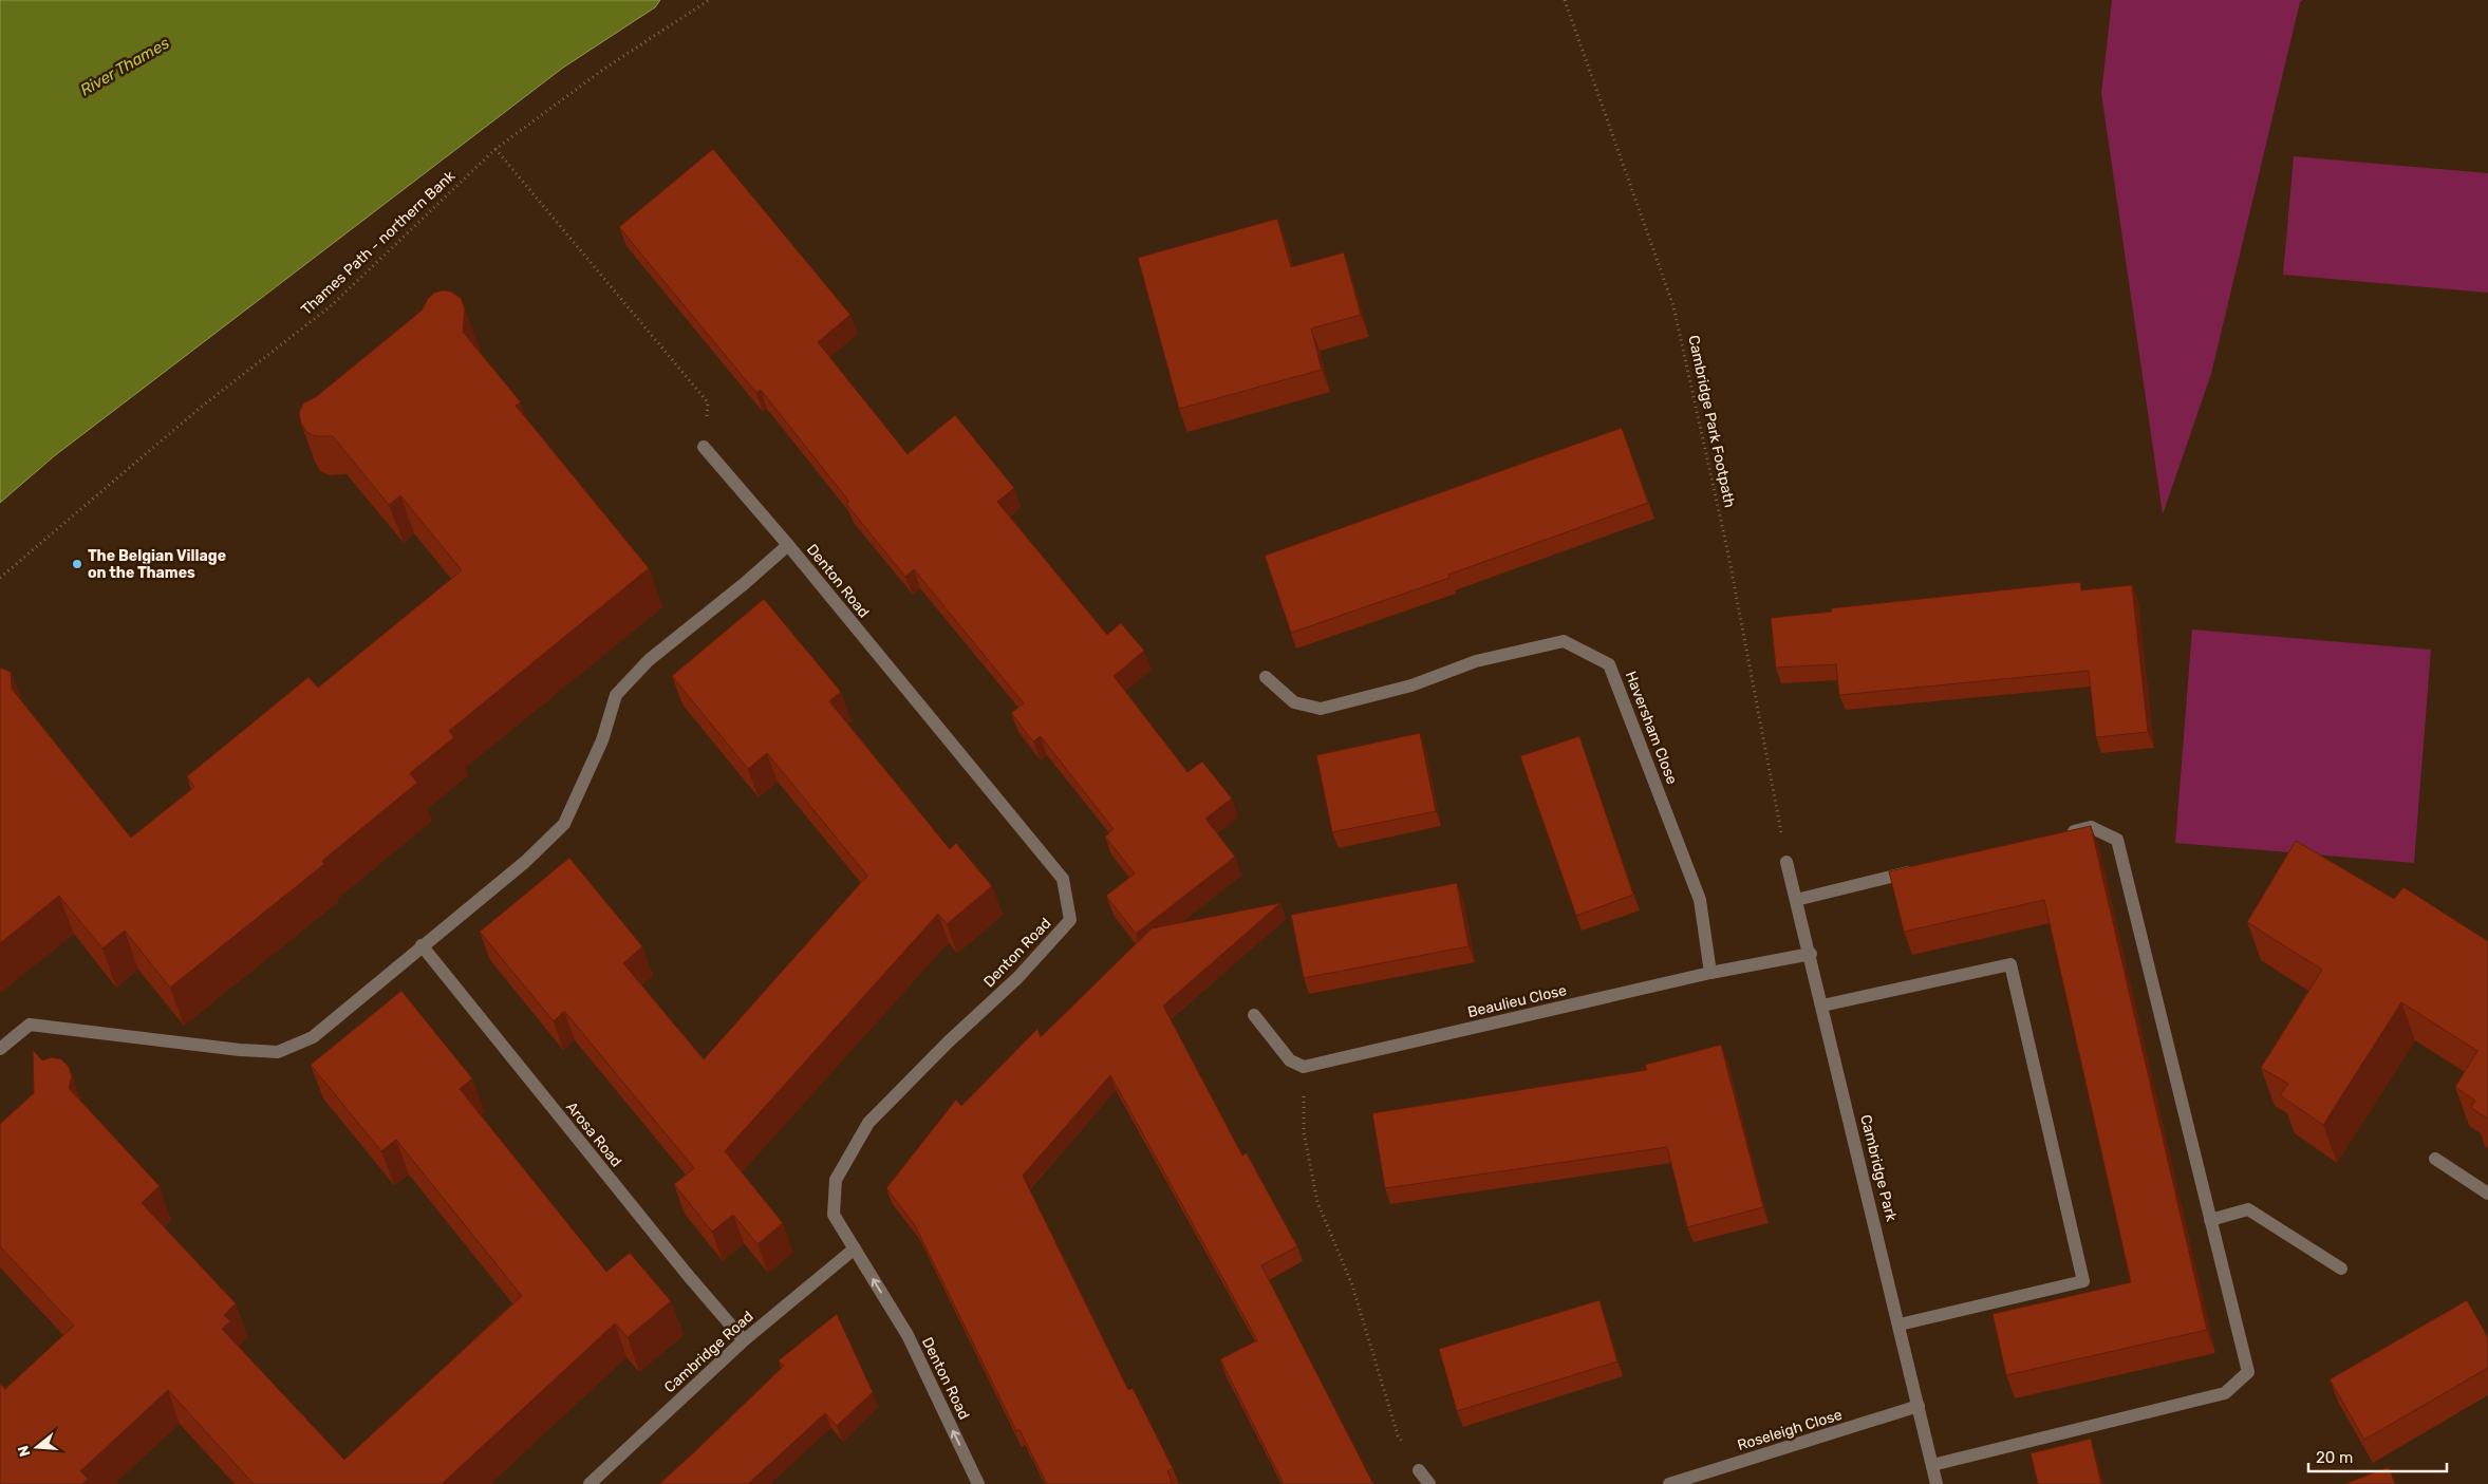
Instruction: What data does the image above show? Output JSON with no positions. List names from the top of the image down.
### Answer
{
  "streets": {
    "street": [
      "Denton Road",
      "Haversham Close",
      "Beaulieu Close",
      "Arosa Road",
      "Cambridge Park",
      "Cambridge Road",
      "Roseleigh Close"
    ],
    "path": ["Thames Path - northern Bank", "Cambridge Park Footpath"]
  },
  "crossings": [
    ["Cambridge Park Footpath", "Cambridge Park"],
    ["Denton Road", "Cambridge Road"],
    ["Haversham Close", "Beaulieu Close"],
    ["Beaulieu Close", "Cambridge Park"],
    ["Arosa Road", "Cambridge Road"],
    ["Cambridge Park", "Roseleigh Close"]
  ],
  "water": ["River Thames"],
  "places": ["The Belgian Village on the Thames"],
  "scale_bar": "20 m",
  "north": "left"
}
